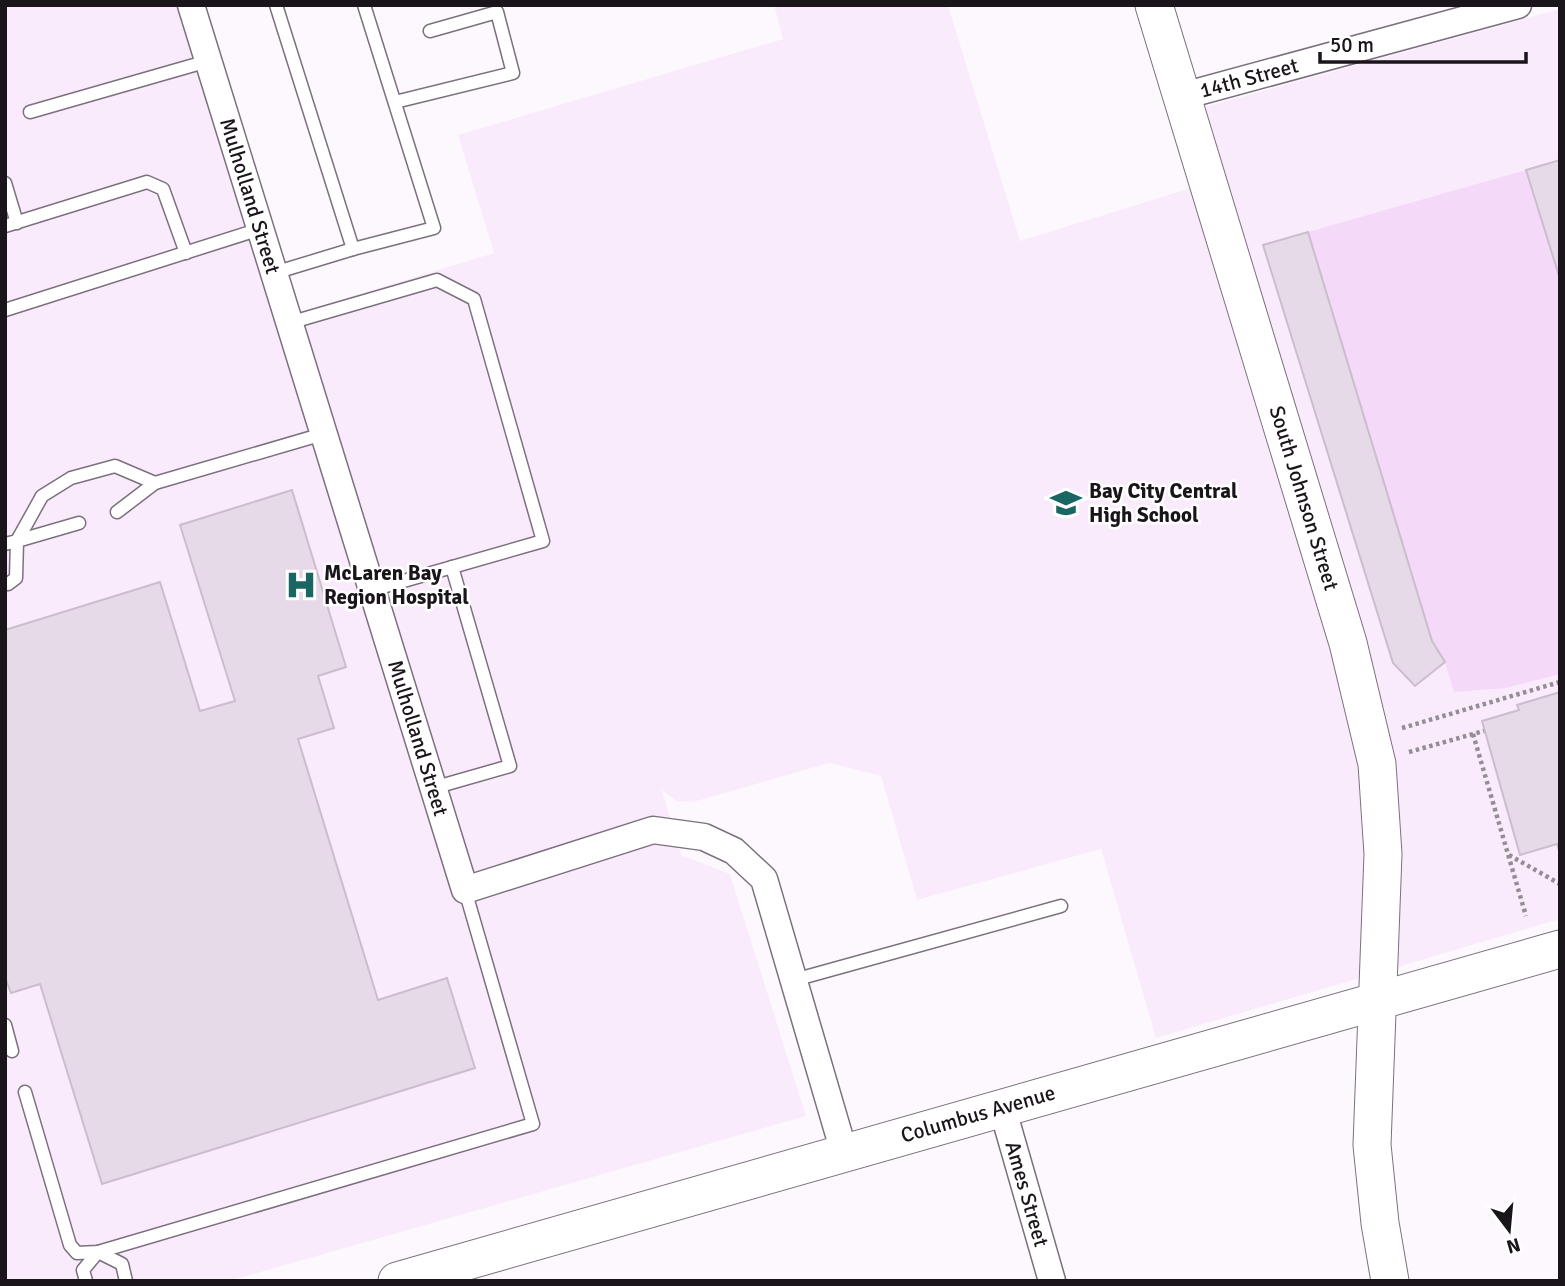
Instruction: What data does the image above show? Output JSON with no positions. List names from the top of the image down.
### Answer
{
  "streets": {
    "street": [
      "14th Street",
      "Mulholland Street",
      "South Johnson Street",
      "Columbus Avenue",
      "Ames Street"
    ]
  },
  "crossings": [
    ["14th Street", "South Johnson Street"],
    ["South Johnson Street", "Columbus Avenue"],
    ["Columbus Avenue", "Ames Street"]
  ],
  "places": {
    "school or university": ["Bay City Central High School"],
    "hospital": ["McLaren Bay Region Hospital"]
  },
  "scale_bar": "50 m",
  "north": "bottom"
}
